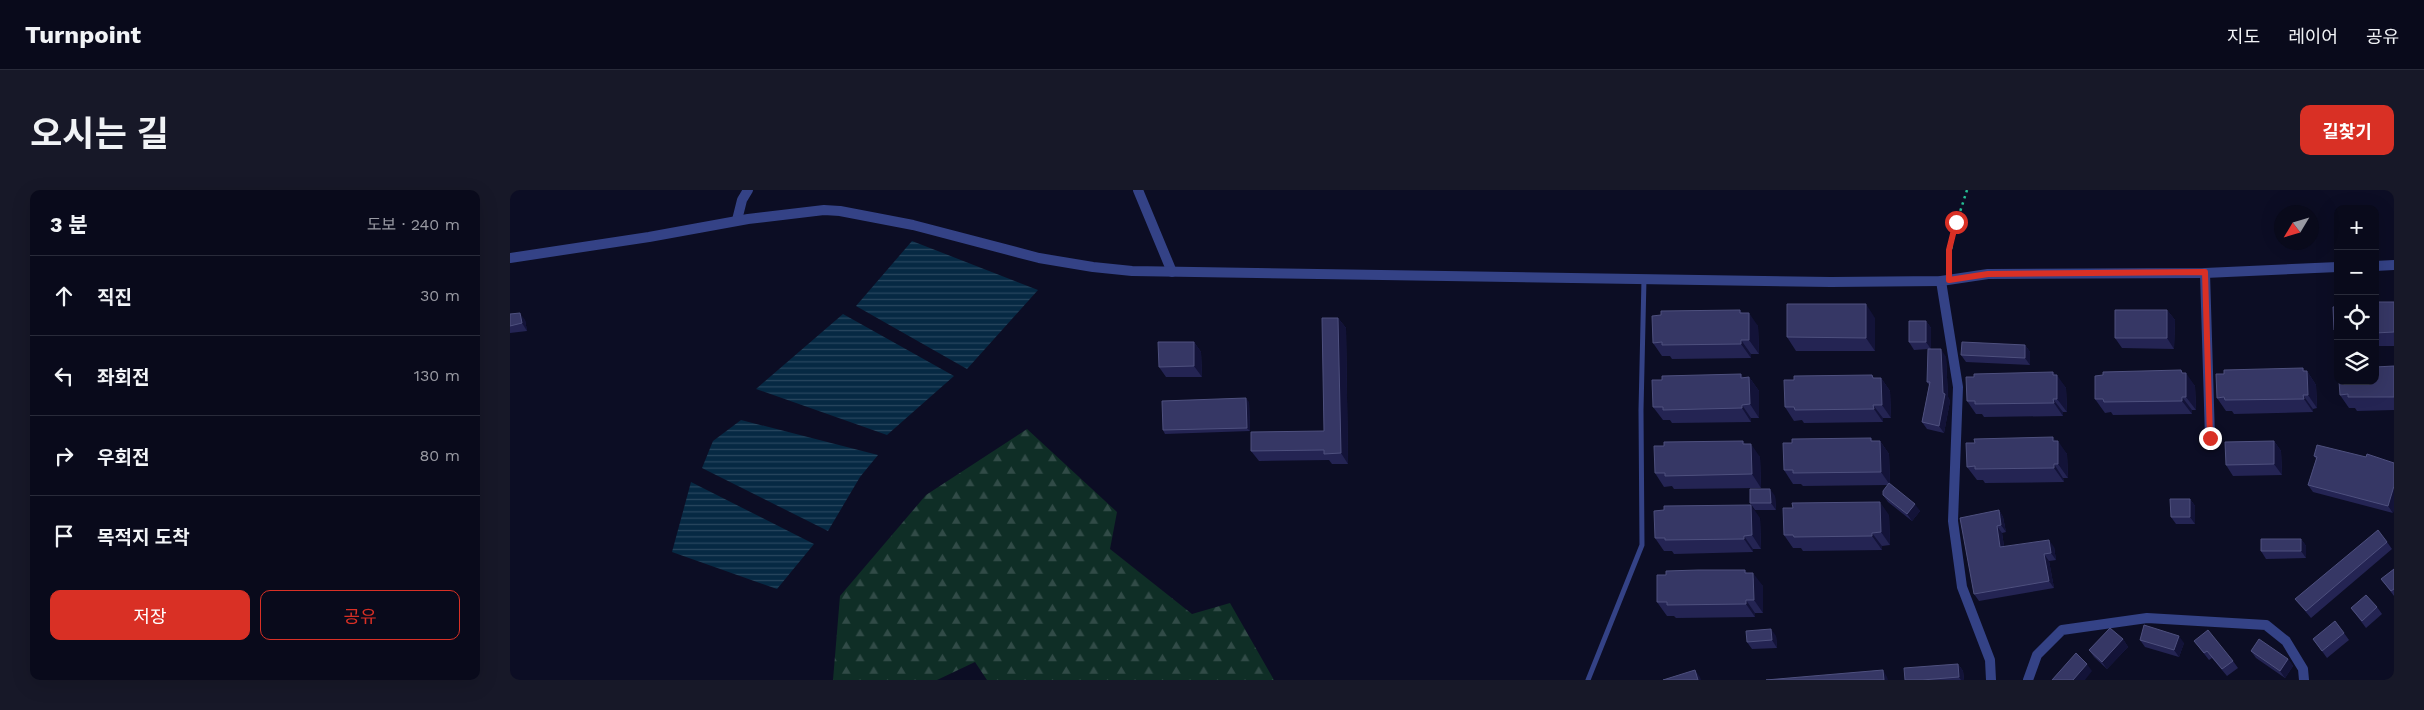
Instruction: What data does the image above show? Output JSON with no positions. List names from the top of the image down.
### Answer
{
  "north": "bottom left",
  "page": {
    "header": "Turnpoint",
    "nav": ["지도", "레이어", "공유"],
    "title": "오시는 길",
    "buttons": [
      "길찾기",
      ["저장", "공유"]
    ],
    "heading": ["3 분", "도보 · 240 m"],
    "map_buttons": ["+", "−"],
    "list": [
      ["직진", "30 m"],
      ["좌회전", "130 m"],
      ["우회전", "80 m"],
      "목적지 도착"
    ]
  }
}
